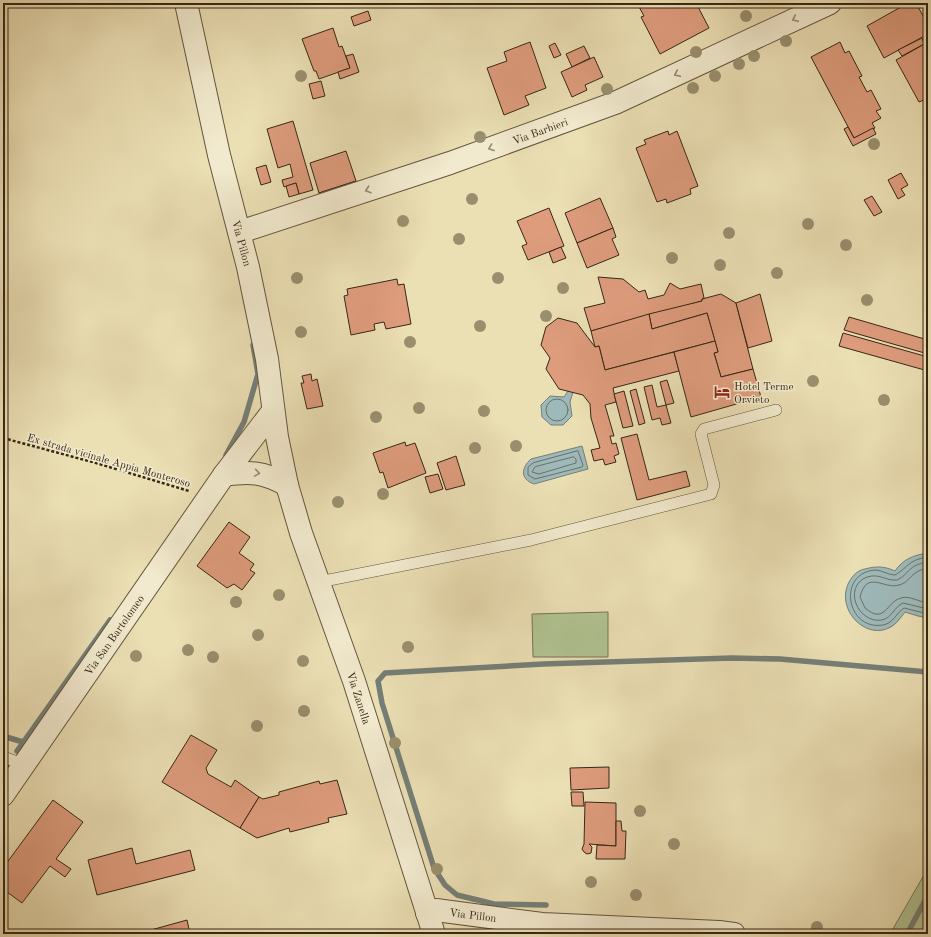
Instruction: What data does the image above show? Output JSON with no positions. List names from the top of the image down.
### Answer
{
  "streets": {
    "street": [
      "Via Barbieri",
      "Via Pillon",
      "Via San Bartolomeo",
      "Via Zanella"
    ],
    "path": ["Ex strada vicinale Appia Monteroso"]
  },
  "crossings": [
    ["Via Barbieri", "Via Pillon"],
    ["Via Pillon", "Via San Bartolomeo"],
    ["Via Pillon", "Via Zanella"],
    ["Ex strada vicinale Appia Monteroso", "Via San Bartolomeo"]
  ],
  "one_way": ["Via Barbieri"],
  "places": {
    "hotel": ["Hotel Terme Orvieto"]
  }
}
